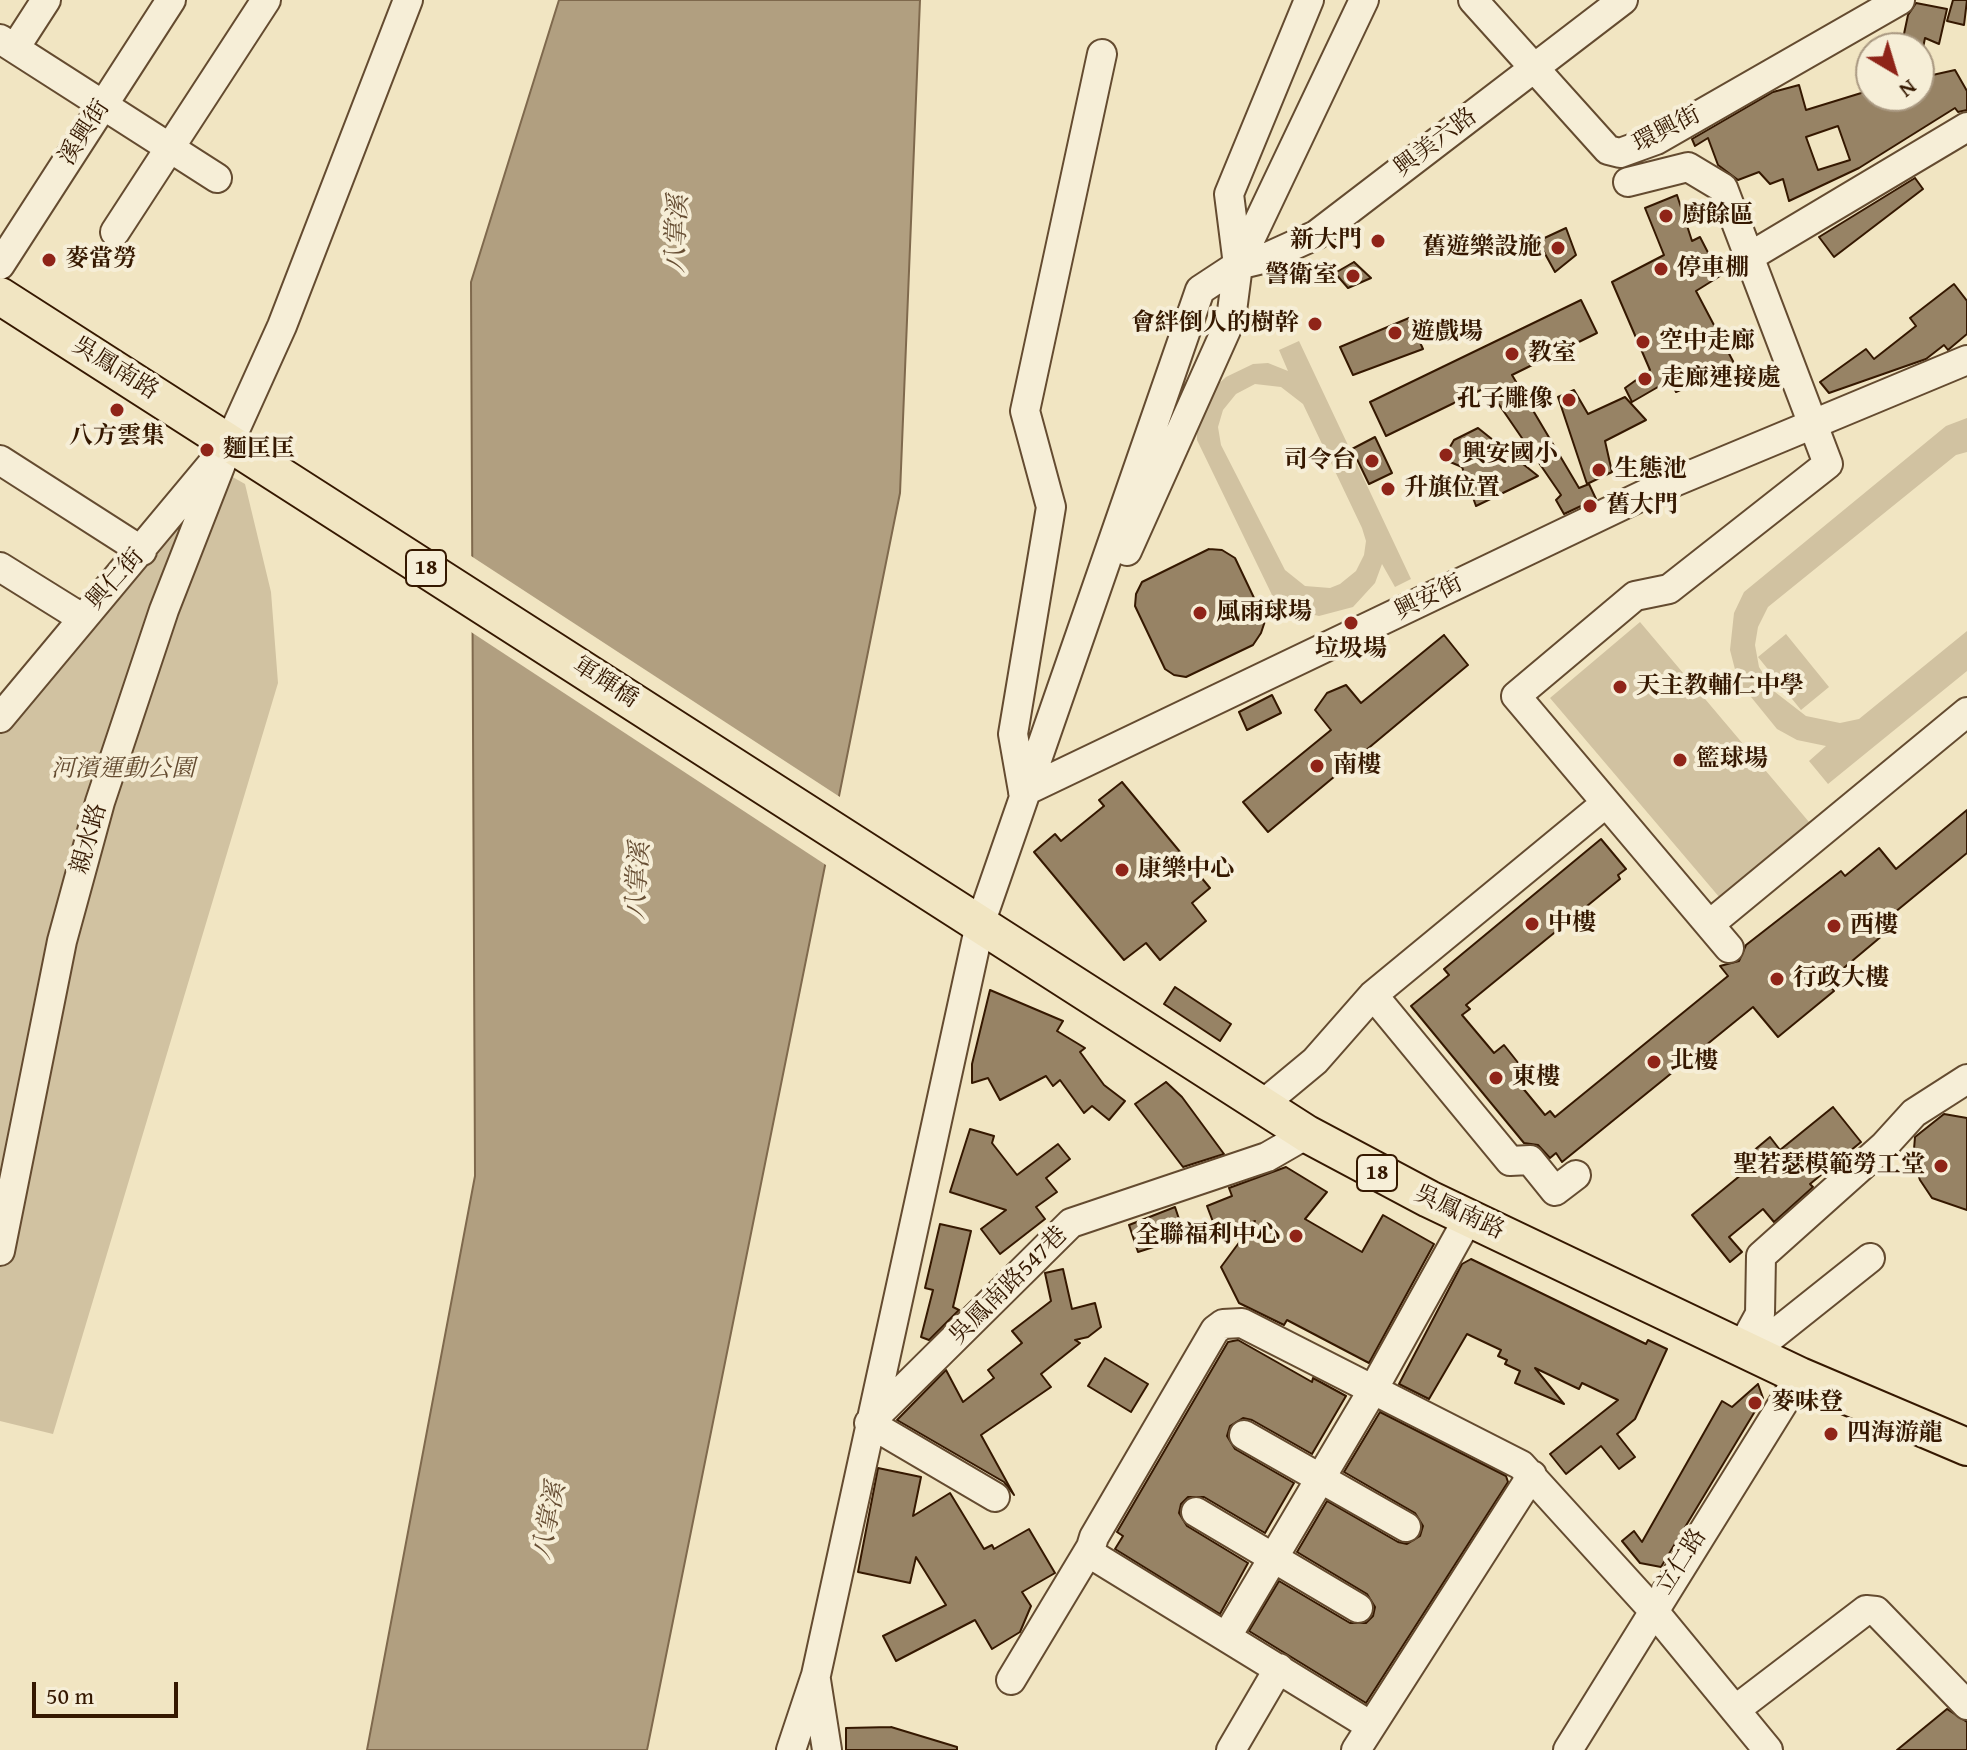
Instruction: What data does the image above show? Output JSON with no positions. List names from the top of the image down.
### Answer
{
  "streets": {
    "main road": ["吳鳳南路", "18", "軍輝橋"],
    "street": [
      "環興街",
      "溪興街",
      "興美六路",
      "興仁街",
      "興安街",
      "親水路",
      "吳鳳南路547巷",
      "立仁路"
    ]
  },
  "crossings": [
    ["環興街", "興美六路"],
    ["吳鳳南路", "興仁街"],
    ["吳鳳南路", "軍輝橋"],
    ["吳鳳南路", "親水路"],
    ["吳鳳南路", "吳鳳南路547巷"],
    ["吳鳳南路", "立仁路"],
    ["興仁街", "軍輝橋"],
    ["興仁街", "親水路"],
    ["軍輝橋", "親水路"]
  ],
  "water": ["八掌溪"],
  "parks": ["河濱運動公園"],
  "places": [
    "廚餘區",
    "新大門",
    "舊遊樂設施",
    "麥當勞",
    "停車棚",
    "警衛室",
    "會絆倒人的樹幹",
    "遊戲場",
    "空中走廊",
    "教室",
    "走廊連接處",
    "孔子雕像",
    "八方雲集",
    "麵匡匡",
    "興安國小",
    "司令台",
    "生態池",
    "升旗位置",
    "舊大門",
    "風雨球場",
    "垃圾場",
    "天主教輔仁中學",
    "籃球場",
    "南樓",
    "康樂中心",
    "中樓",
    "西樓",
    "行政大樓",
    "北樓",
    "東樓",
    "聖若瑟模範勞工堂",
    "全聯福利中心",
    "麥味登",
    "四海游龍"
  ],
  "scale_bar": "50 m",
  "north": "bottom right"
}
